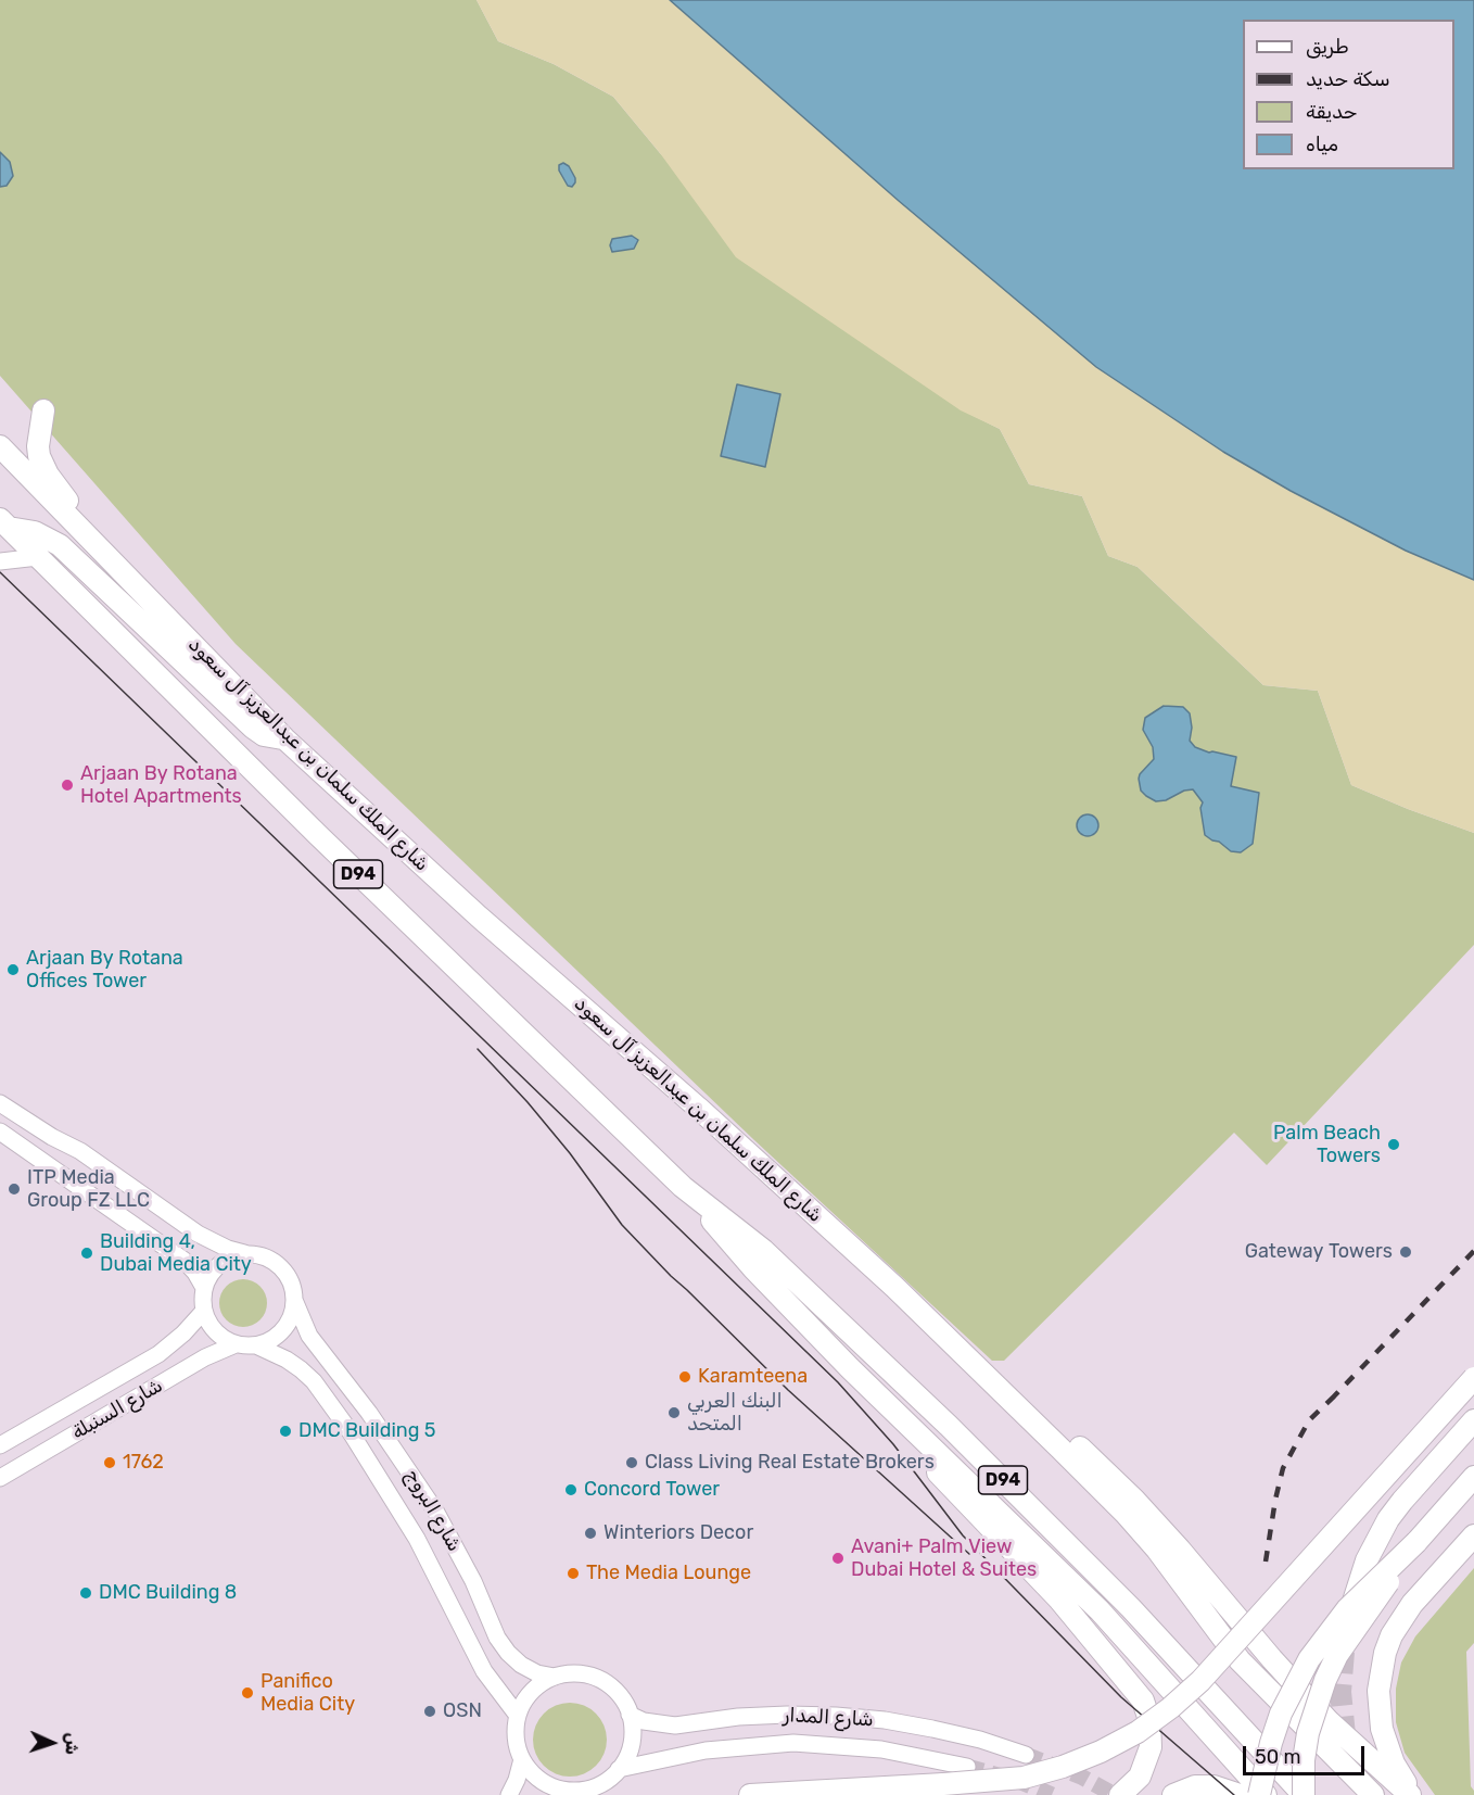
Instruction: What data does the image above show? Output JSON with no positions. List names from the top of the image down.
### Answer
{
  "streets": {
    "main road": ["شارع الملك سلمان بن عبدالعزيز آل سعود", "D94"],
    "street": ["شارع السنبلة", "شارع البروج", "شارع المدار"]
  },
  "crossings": [
    ["شارع السنبلة", "شارع البروج"],
    ["شارع البروج", "شارع المدار"]
  ],
  "places": [
    "Arjaan By Rotana Hotel Apartments",
    "Arjaan By Rotana Offices Tower",
    "Palm Beach Towers",
    "ITP Media Group FZ LLC",
    "Gateway Towers",
    "Building 4, Dubai Media City",
    "Karamteena",
    "البنك العربي المتحد",
    "DMC Building 5",
    "1762",
    "Class Living Real Estate Brokers",
    "Concord Tower",
    "Winteriors Decor",
    "Avani+ Palm View Dubai Hotel & Suites",
    "The Media Lounge",
    "DMC Building 8",
    "Panifico Media City",
    "OSN"
  ],
  "legend": [
    "طريق",
    "سكة حديد",
    "حديقة",
    "مياه"
  ],
  "scale_bar": "50 m",
  "north": "right"
}
